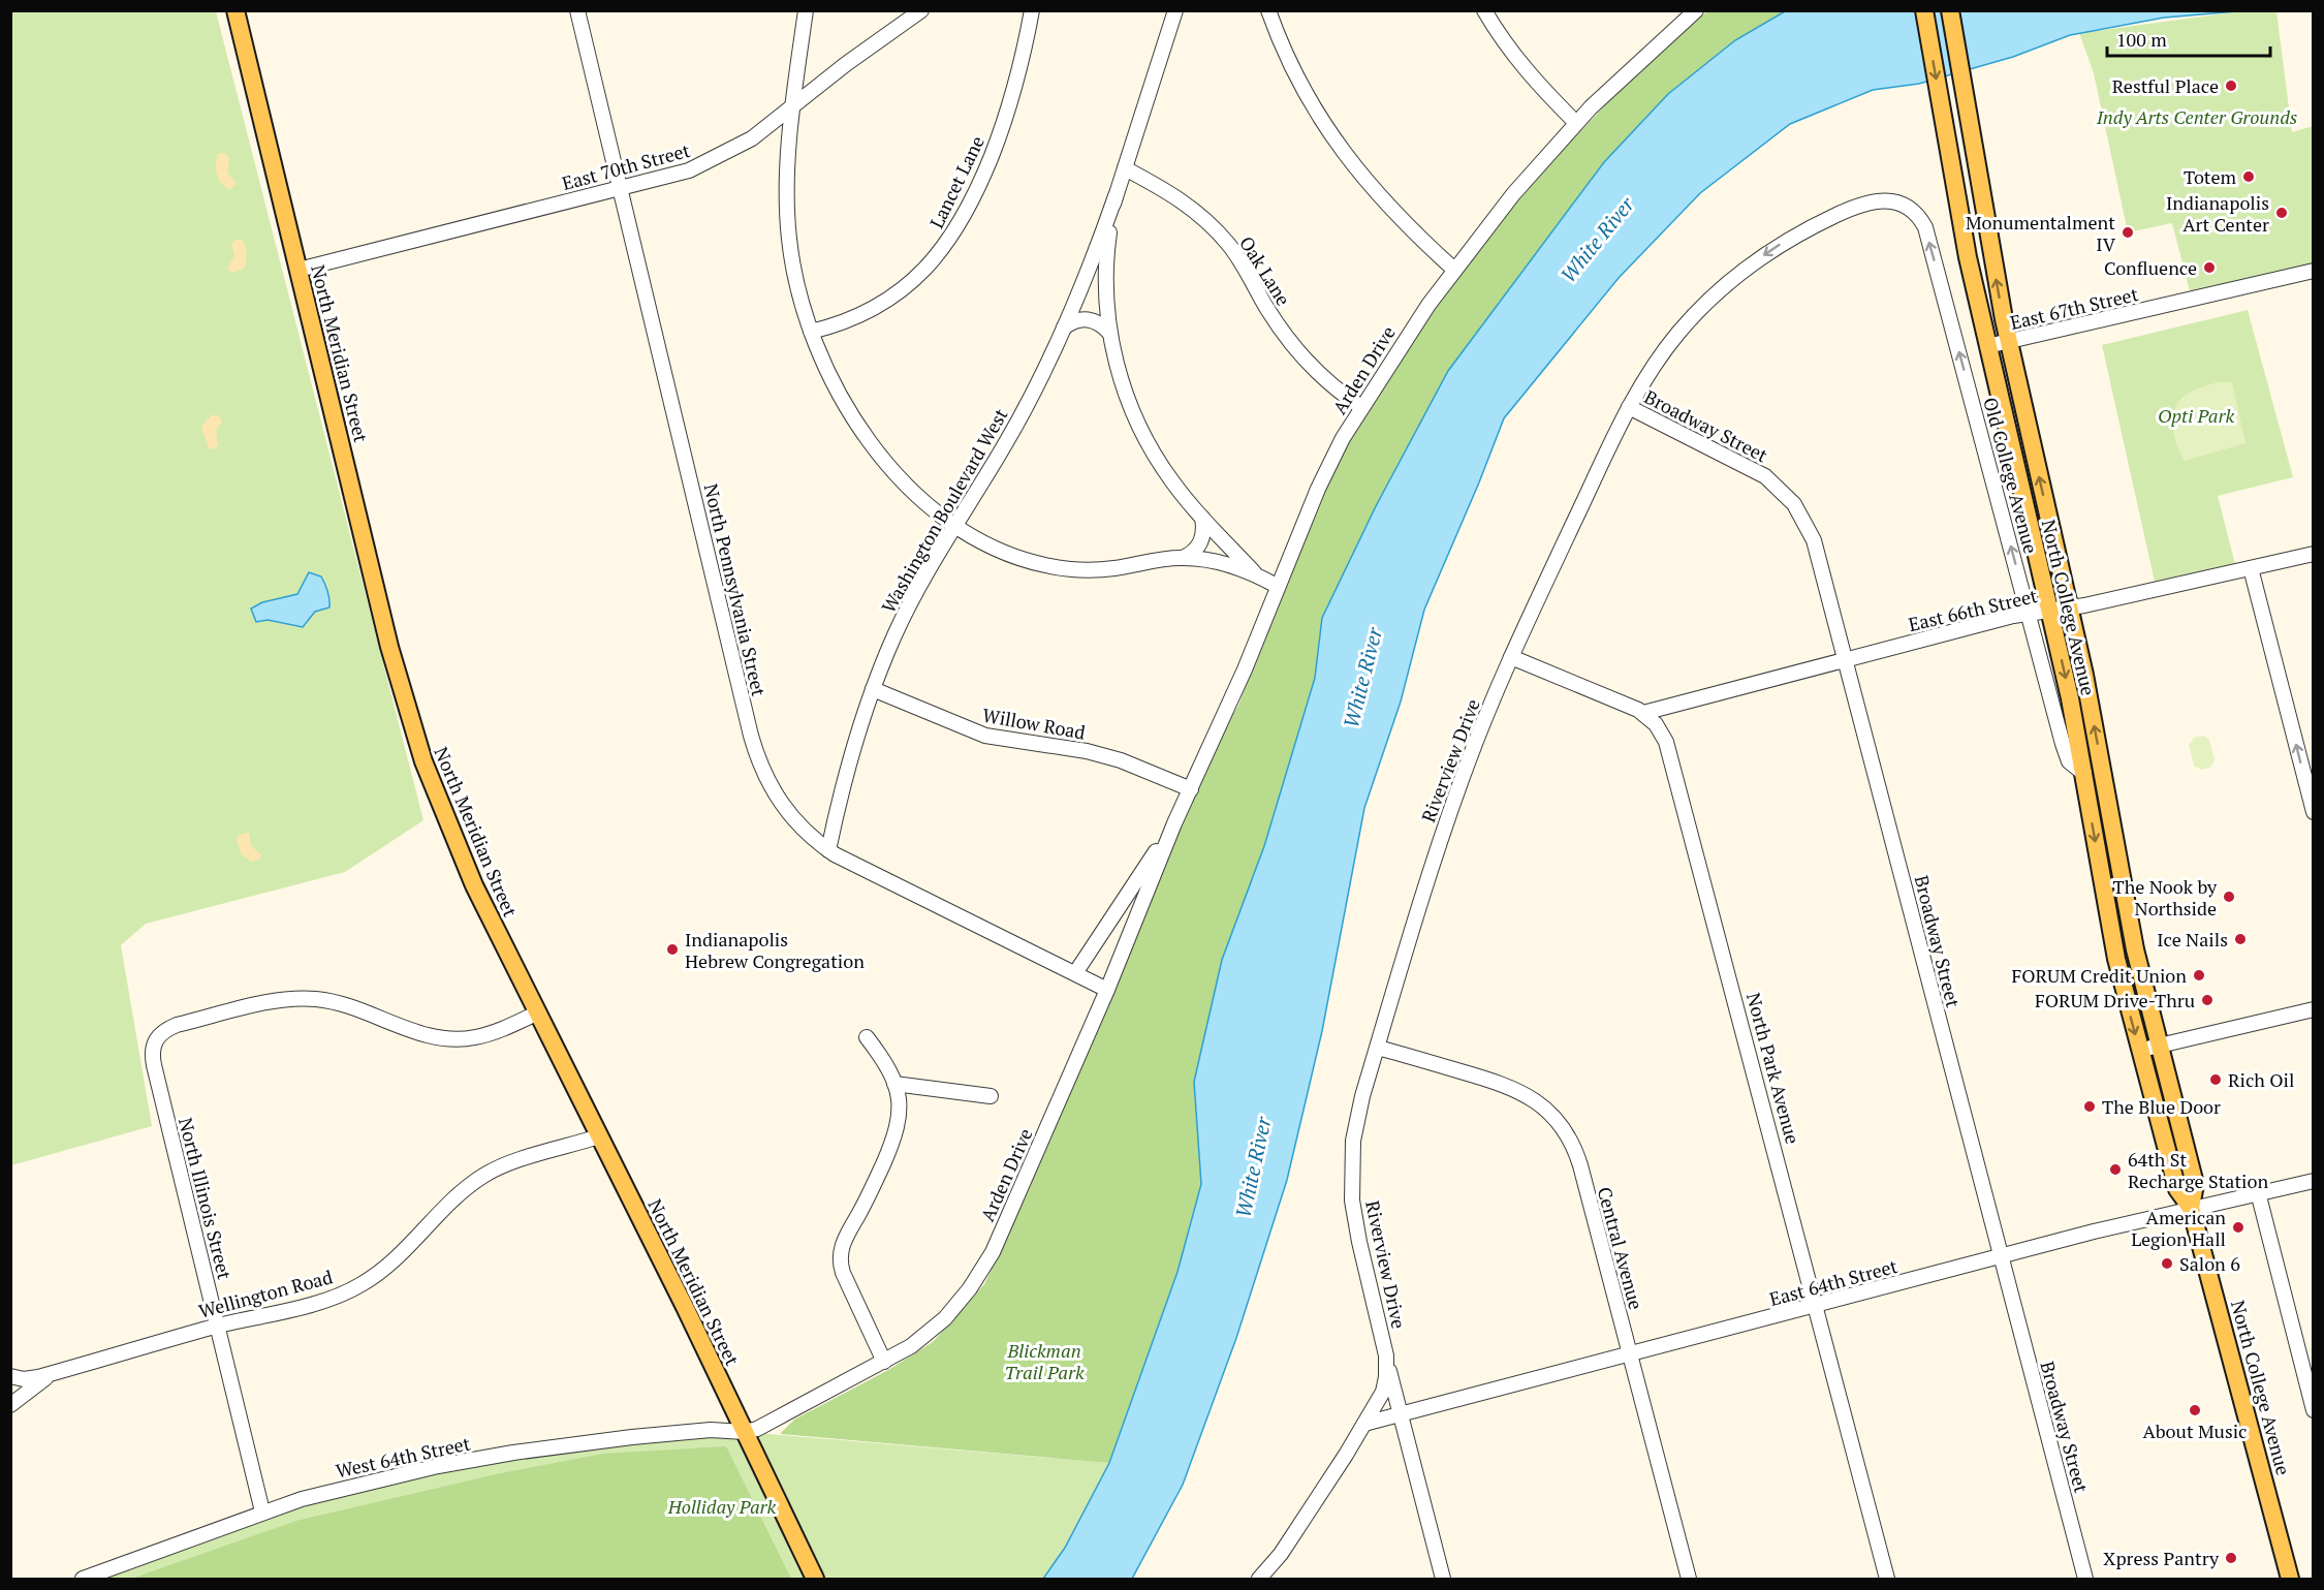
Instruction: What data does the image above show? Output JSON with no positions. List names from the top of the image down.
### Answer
{
  "streets": {
    "main road": ["North Meridian Street", "North College Avenue"],
    "street": [
      "East 70th Street",
      "Lancet Lane",
      "Oak Lane",
      "East 67th Street",
      "Arden Drive",
      "Broadway Street",
      "Old College Avenue",
      "Washington Boulevard West",
      "North Pennsylvania Street",
      "East 66th Street",
      "Willow Road",
      "Riverview Drive",
      "North Park Avenue",
      "North Illinois Street",
      "Central Avenue",
      "East 64th Street",
      "Wellington Road",
      "West 64th Street"
    ]
  },
  "crossings": [
    ["East 70th Street", "North Meridian Street"],
    ["East 70th Street", "North Pennsylvania Street"],
    ["Oak Lane", "Arden Drive"],
    ["East 67th Street", "North College Avenue"],
    ["North Meridian Street", "Arden Drive"],
    ["North Meridian Street", "North Illinois Street"],
    ["North Meridian Street", "Wellington Road"],
    ["North Meridian Street", "West 64th Street"],
    ["Arden Drive", "North Pennsylvania Street"],
    ["Arden Drive", "Willow Road"],
    ["Arden Drive", "West 64th Street"],
    ["Broadway Street", "East 66th Street"],
    ["Broadway Street", "Riverview Drive"],
    ["Broadway Street", "East 64th Street"],
    ["Old College Avenue", "North College Avenue"],
    ["Old College Avenue", "East 66th Street"],
    ["Old College Avenue", "Riverview Drive"],
    ["Washington Boulevard West", "North Pennsylvania Street"],
    ["Washington Boulevard West", "Willow Road"],
    ["North College Avenue", "East 66th Street"],
    ["North College Avenue", "East 64th Street"],
    ["East 66th Street", "North Park Avenue"],
    ["Riverview Drive", "North Park Avenue"],
    ["Riverview Drive", "Central Avenue"],
    ["Riverview Drive", "East 64th Street"],
    ["North Park Avenue", "East 64th Street"],
    ["North Illinois Street", "Wellington Road"],
    ["North Illinois Street", "West 64th Street"],
    ["Central Avenue", "East 64th Street"]
  ],
  "one_way": ["Old College Avenue"],
  "water": ["White River"],
  "parks": [
    "Indy Arts Center Grounds",
    "Opti Park",
    "Blickman Trail Park",
    "Holliday Park"
  ],
  "places": [
    "Restful Place",
    "Totem",
    "Indianapolis Art Center",
    "Monumentalment IV",
    "Confluence",
    "The Nook by Northside",
    "Ice Nails",
    "Indianapolis Hebrew Congregation",
    "FORUM Credit Union",
    "FORUM Drive-Thru",
    "Rich Oil",
    "The Blue Door",
    "64th St Recharge Station",
    "American Legion Hall",
    "Salon 6",
    "About Music",
    "Xpress Pantry"
  ],
  "scale_bar": "100 m"
}
